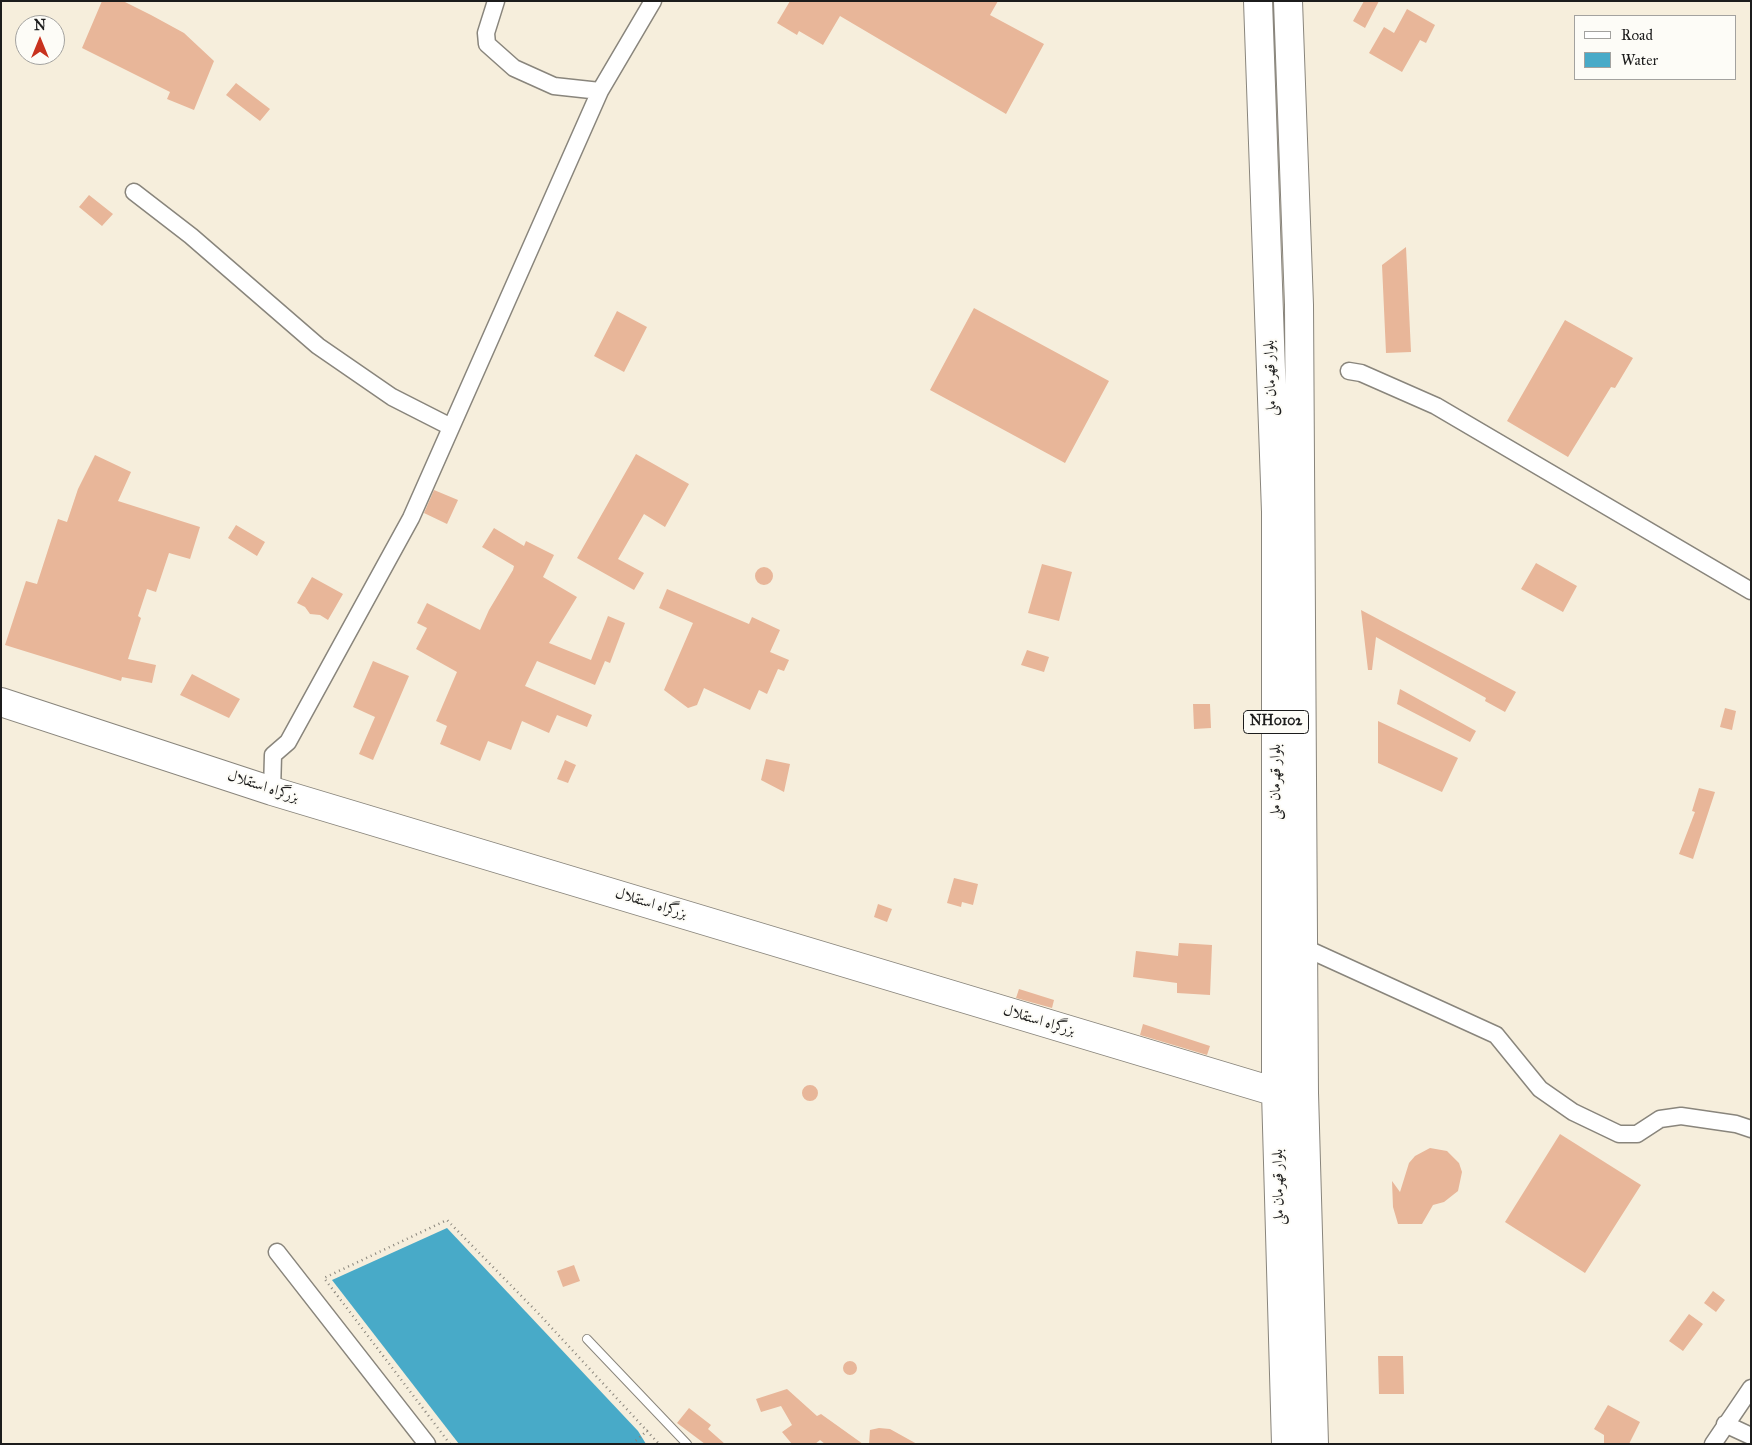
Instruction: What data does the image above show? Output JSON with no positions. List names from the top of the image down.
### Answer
{
  "streets": {
    "highway": ["بلوار قهرمان ملی", "NH0102", "بزرگراه استقلال"]
  },
  "crossings": [
    ["بلوار قهرمان ملی", "بزرگراه استقلال"]
  ],
  "legend": ["Road", "Water"],
  "north": "top"
}
